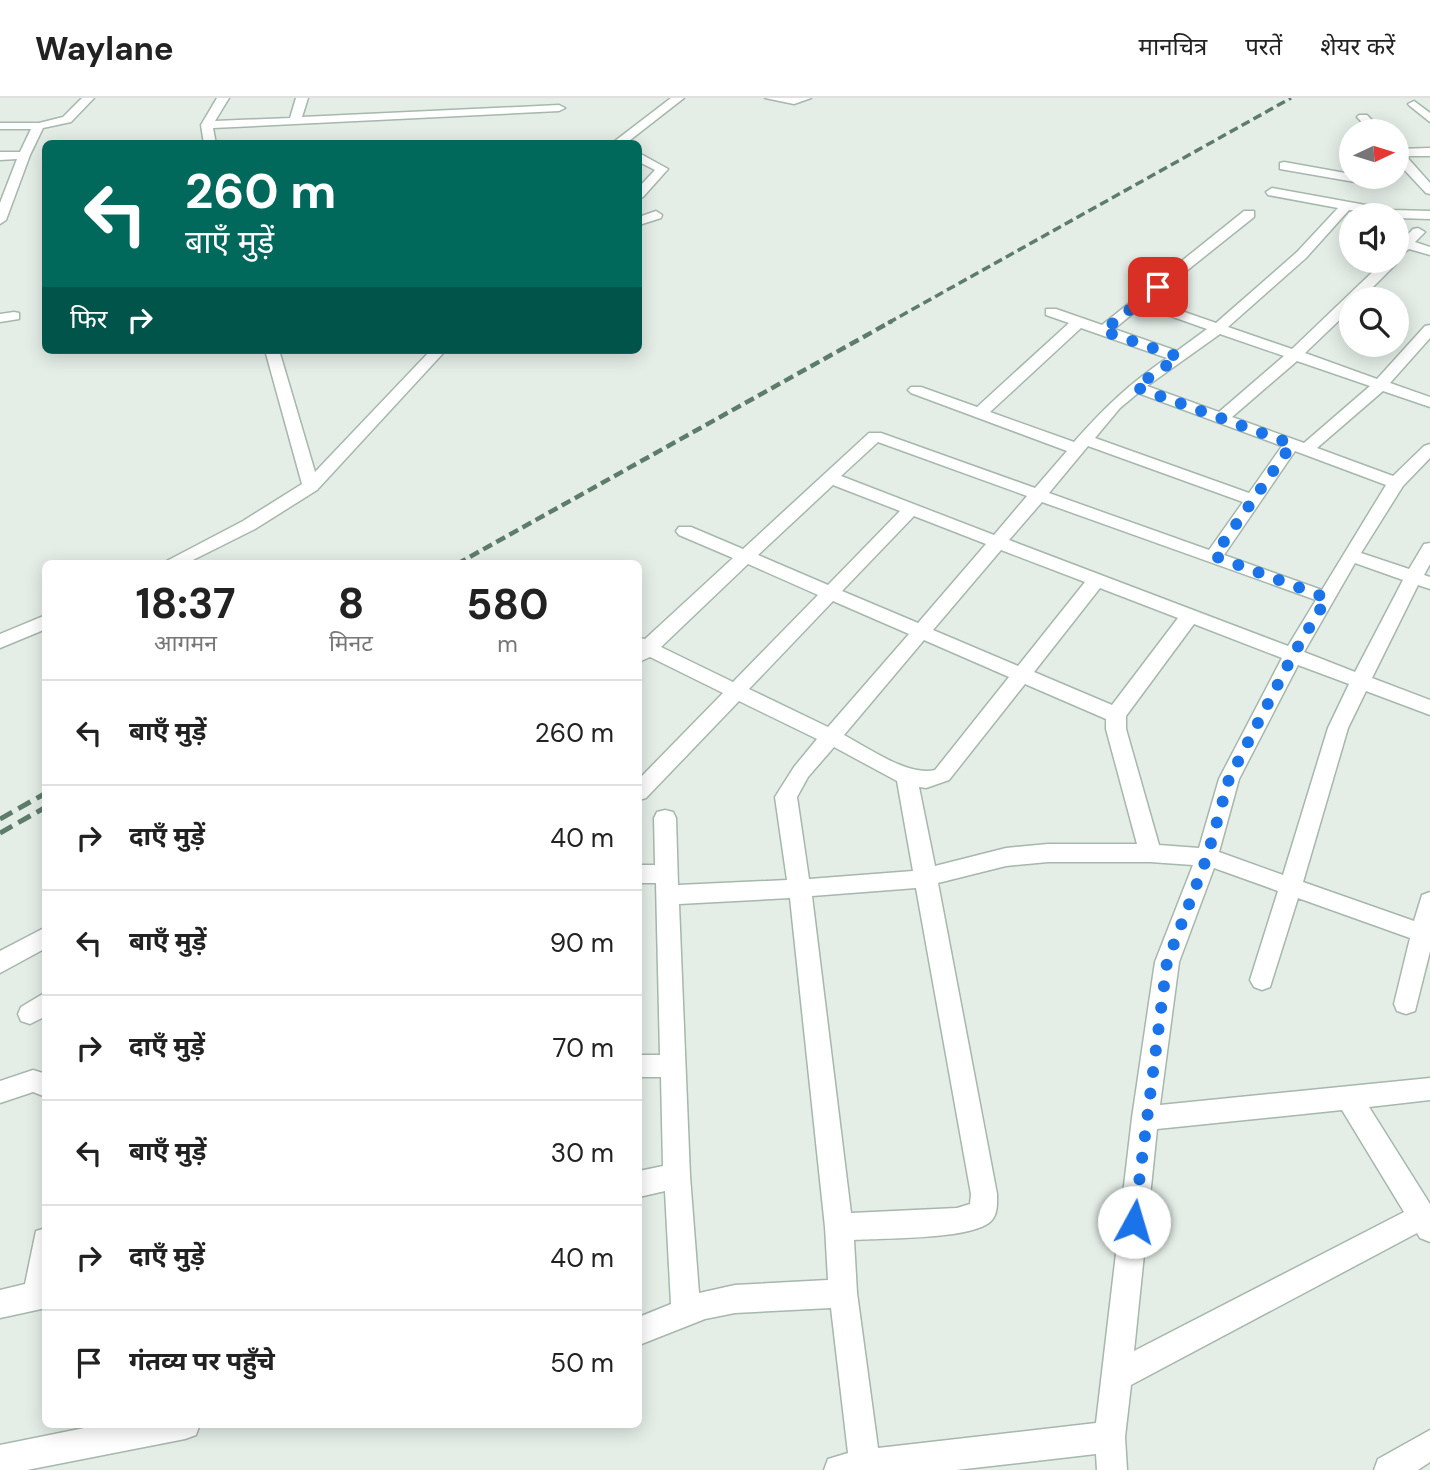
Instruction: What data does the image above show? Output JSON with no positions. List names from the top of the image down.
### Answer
{
  "north": "right",
  "page": {
    "header": "Waylane",
    "nav": ["मानचित्र", "परतें", "शेयर करें"],
    "turn": ["260 m", "बाएँ मुड़ें"],
    "then": "फिर",
    "eta": [
      "18:37",
      "आगमन",
      "8",
      "मिनट",
      "580",
      "m"
    ],
    "list": [
      {
        "name": "बाएँ मुड़ें",
        "value": "260 m"
      },
      {
        "name": "दाएँ मुड़ें",
        "value": "40 m"
      },
      {
        "name": "बाएँ मुड़ें",
        "value": "90 m"
      },
      {
        "name": "दाएँ मुड़ें",
        "value": "70 m"
      },
      {
        "name": "बाएँ मुड़ें",
        "value": "30 m"
      },
      {
        "name": "दाएँ मुड़ें",
        "value": "40 m"
      },
      {
        "name": "गंतव्य पर पहुँचे",
        "value": "50 m"
      }
    ]
  }
}
